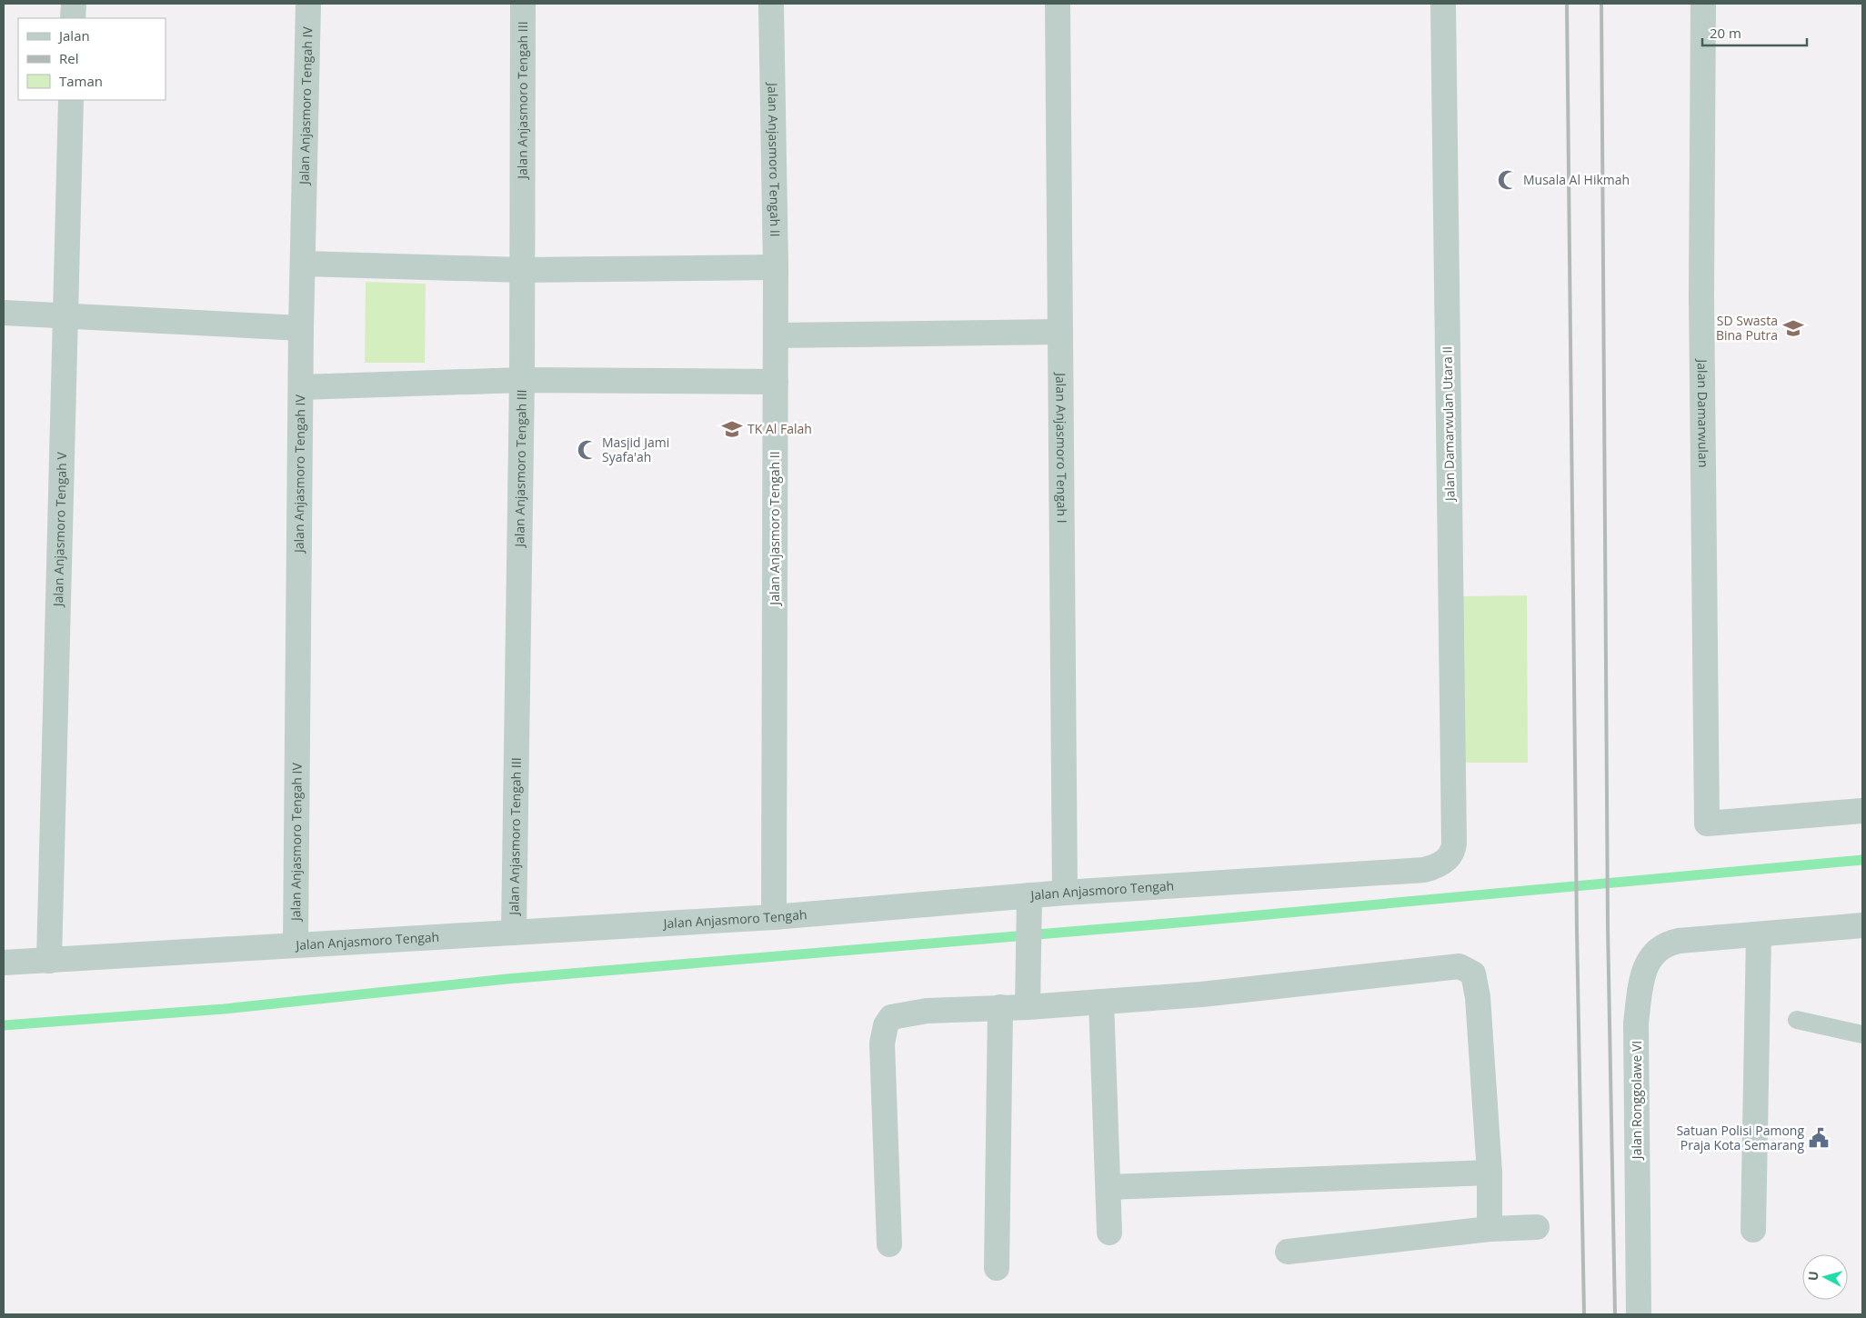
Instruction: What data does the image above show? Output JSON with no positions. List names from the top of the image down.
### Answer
{
  "streets": {
    "street": [
      "Jalan Anjasmoro Tengah III",
      "Jalan Anjasmoro Tengah IV",
      "Jalan Anjasmoro Tengah II",
      "Jalan Damarwulan",
      "Jalan Damarwulan Utara II",
      "Jalan Anjasmoro Tengah I",
      "Jalan Anjasmoro Tengah V",
      "Jalan Anjasmoro Tengah",
      "Jalan Ronggolawe VI"
    ]
  },
  "crossings": [
    ["Jalan Anjasmoro Tengah III", "Jalan Anjasmoro Tengah"],
    ["Jalan Anjasmoro Tengah IV", "Jalan Anjasmoro Tengah"],
    ["Jalan Anjasmoro Tengah II", "Jalan Anjasmoro Tengah"],
    ["Jalan Damarwulan Utara II", "Jalan Anjasmoro Tengah"],
    ["Jalan Anjasmoro Tengah I", "Jalan Anjasmoro Tengah"],
    ["Jalan Anjasmoro Tengah V", "Jalan Anjasmoro Tengah"]
  ],
  "places": {
    "mosque": ["Musala Al Hikmah", "Masjid Jami Syafa'ah"],
    "school or university": ["SD Swasta Bina Putra", "TK Al Falah"],
    "public building": ["Satuan Polisi Pamong Praja Kota Semarang"]
  },
  "legend": ["Jalan", "Rel", "Taman"],
  "scale_bar": "20 m",
  "north": "left"
}
